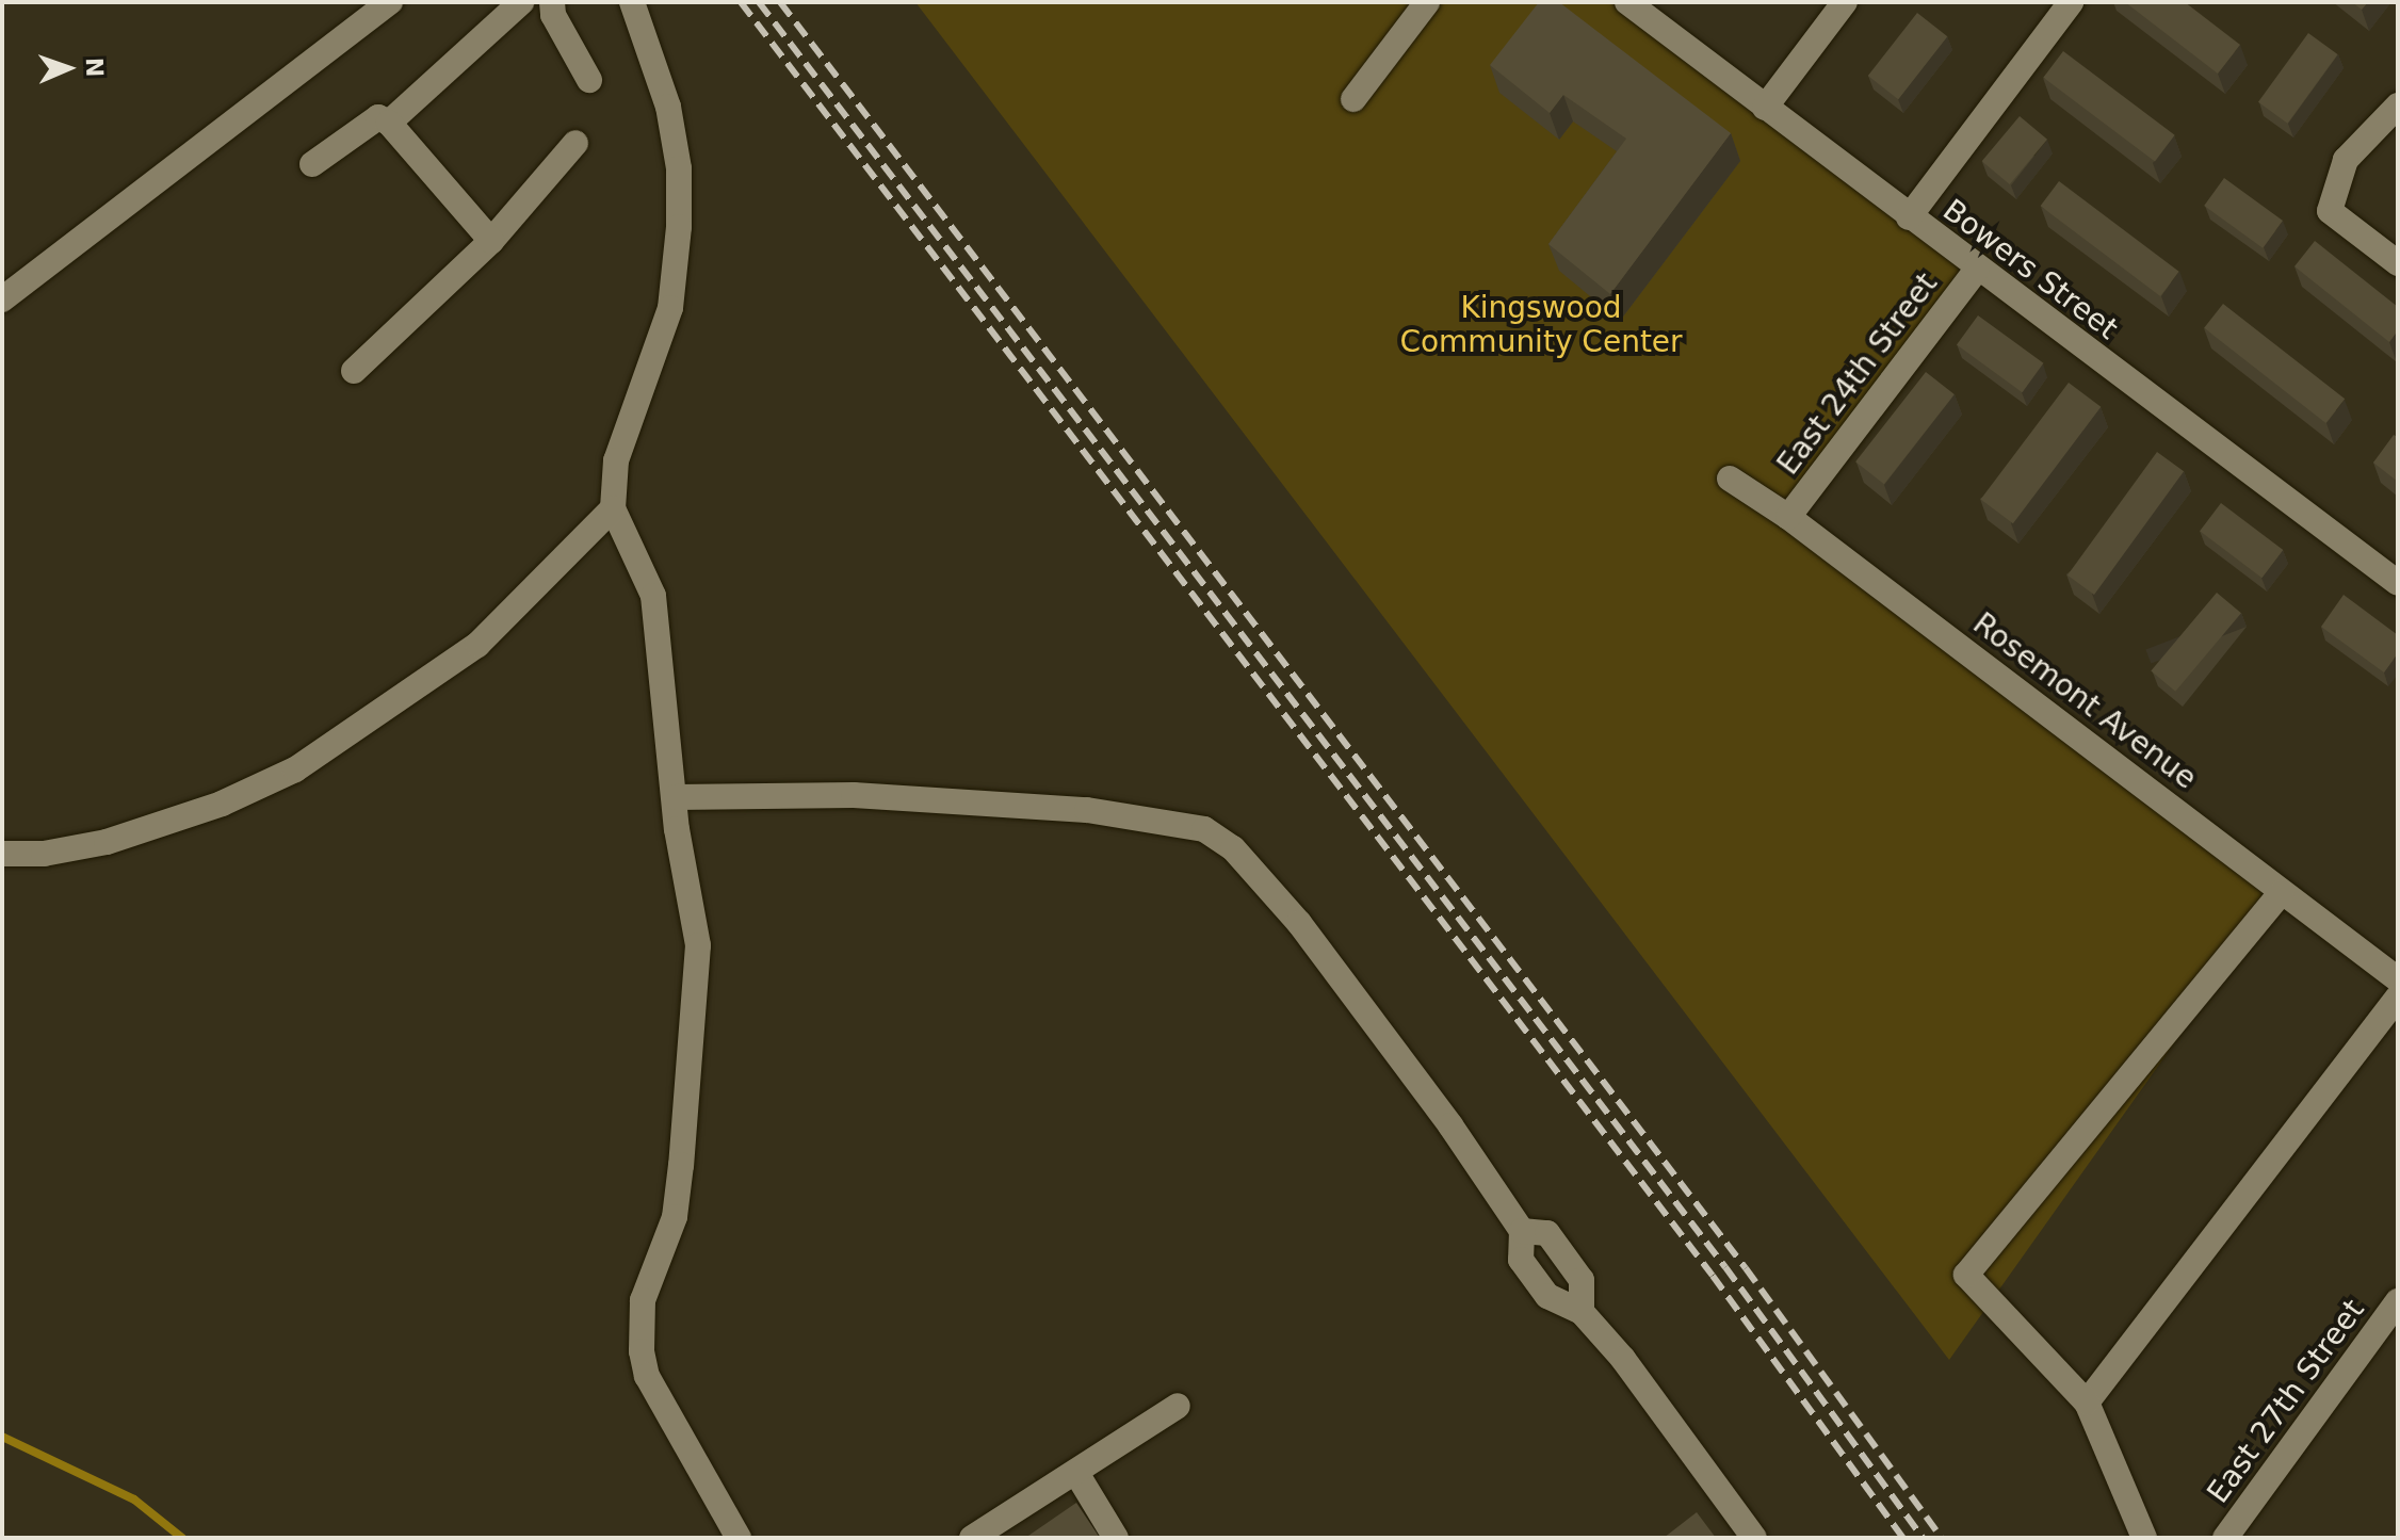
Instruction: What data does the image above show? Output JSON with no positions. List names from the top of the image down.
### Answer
{
  "streets": {
    "street": [
      "Bowers Street",
      "East 24th Street",
      "Rosemont Avenue",
      "East 27th Street"
    ]
  },
  "crossings": [
    ["Bowers Street", "East 24th Street"],
    ["East 24th Street", "Rosemont Avenue"]
  ],
  "parks": ["Kingswood Community Center"],
  "north": "right"
}
